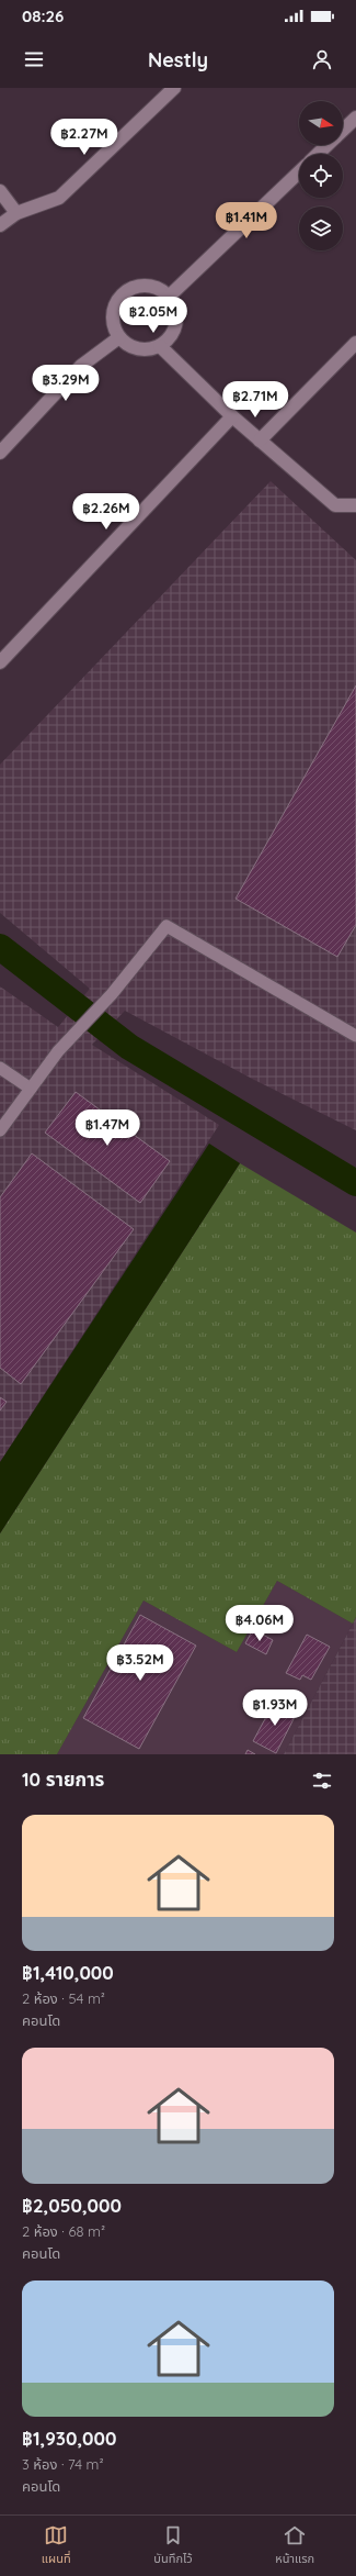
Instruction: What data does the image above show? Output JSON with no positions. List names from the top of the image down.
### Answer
{
  "north": "right",
  "page": {
    "status": "08:26",
    "header": "Nestly",
    "price": [
      "฿2.27M",
      "฿1.41M",
      "฿2.05M",
      "฿3.29M",
      "฿2.71M",
      "฿2.26M",
      "฿1.47M",
      "฿4.06M",
      "฿3.52M",
      "฿1.93M"
    ],
    "heading": "10 รายการ",
    "list": [
      {
        "name": "฿1,410,000",
        "note": "2 ห้อง · 54 m² · คอนโด"
      },
      {
        "name": "฿2,050,000",
        "note": "2 ห้อง · 68 m² · คอนโด"
      },
      {
        "name": "฿1,930,000",
        "note": "3 ห้อง · 74 m² · คอนโด"
      }
    ],
    "tabs": ["แผนที่", "บันทึกไว้", "หน้าแรก"]
  }
}
